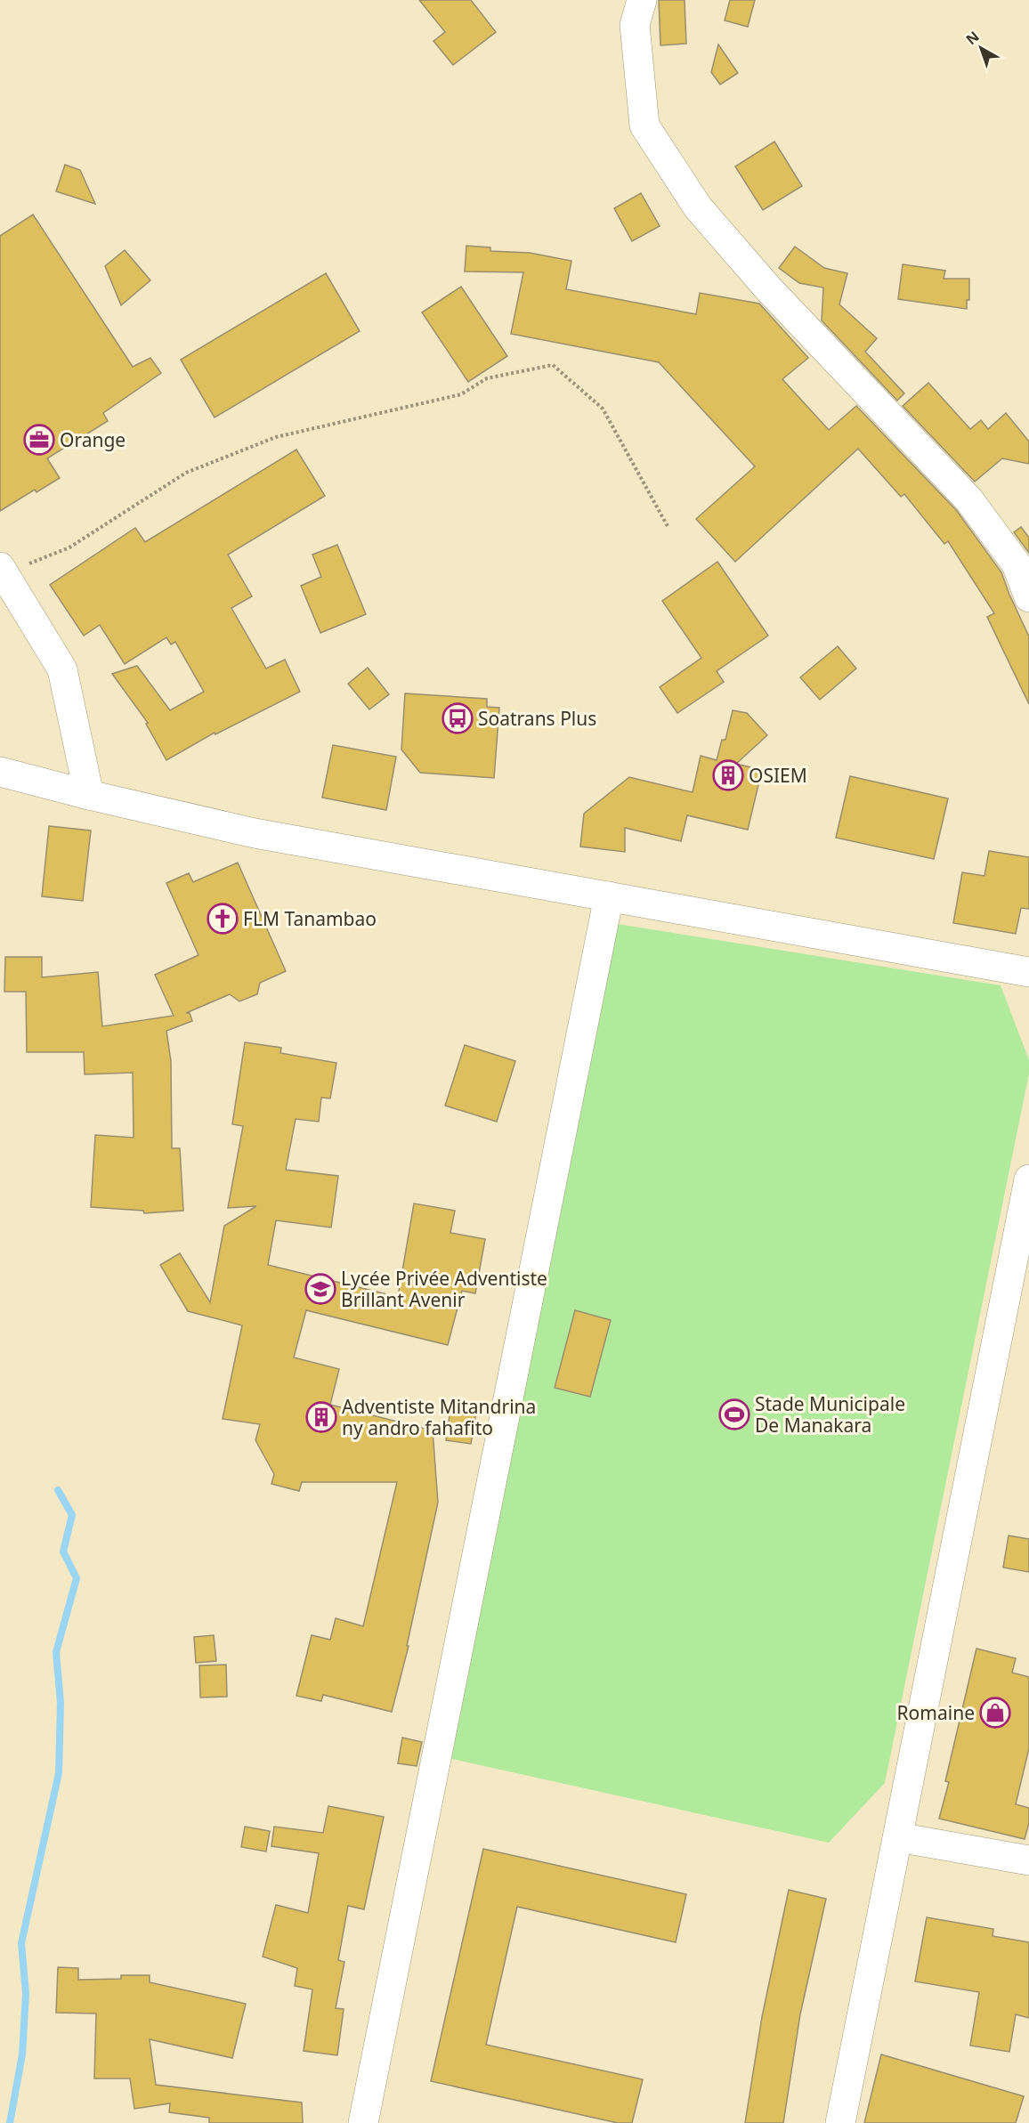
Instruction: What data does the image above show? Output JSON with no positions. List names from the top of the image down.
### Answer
{
  "places": {
    "office": ["Orange"],
    "bus stop": ["Soatrans Plus"],
    "building": ["OSIEM", "Adventiste Mitandrina ny andro fahafito"],
    "church": ["FLM Tanambao"],
    "school or university": ["Lycée Privée Adventiste Brillant Avenir"],
    "sports": ["Stade Municipale De Manakara"],
    "shop": ["Romaine"]
  },
  "north": "top left"
}
